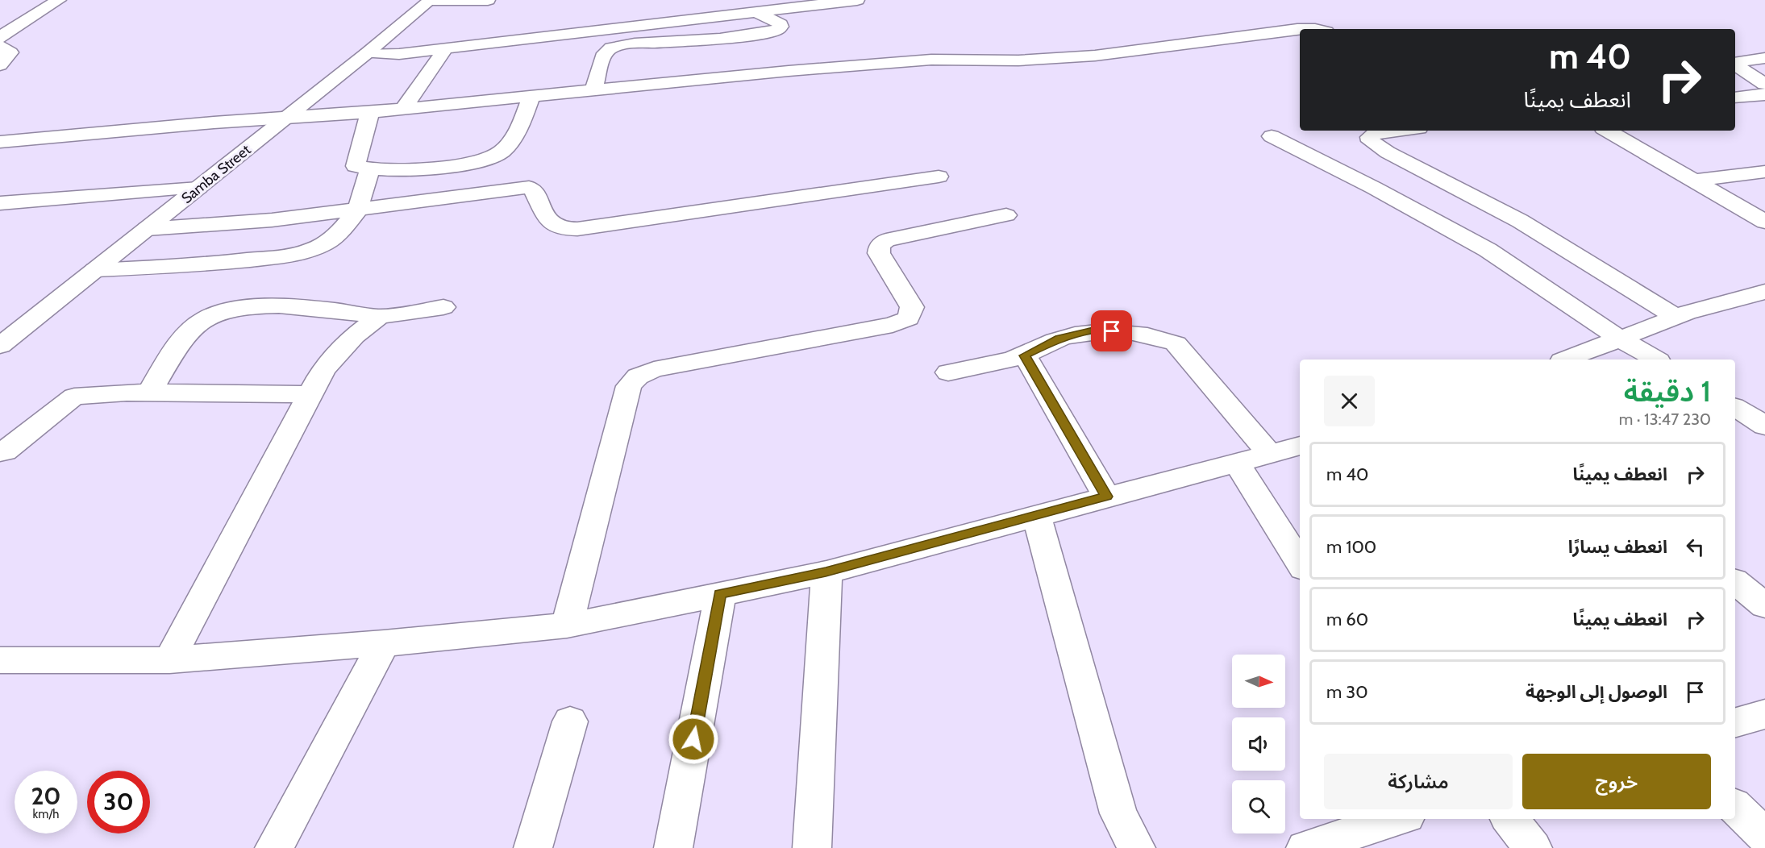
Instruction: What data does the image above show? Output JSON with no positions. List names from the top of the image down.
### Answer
{
  "streets": {
    "street": ["Samba Street"]
  },
  "north": "right",
  "page": {
    "turn": ["40 m", "انعطف يمينًا"],
    "heading": ["1 دقيقة", "230 m · 13:47"],
    "list": [
      {
        "name": "انعطف يمينًا",
        "value": "40 m"
      },
      {
        "name": "انعطف يسارًا",
        "value": "100 m"
      },
      {
        "name": "انعطف يمينًا",
        "value": "60 m"
      },
      {
        "name": "الوصول إلى الوجهة",
        "value": "30 m"
      }
    ],
    "buttons": ["خروج", "مشاركة"],
    "speed": "20 km/h",
    "limit": "30"
  }
}
